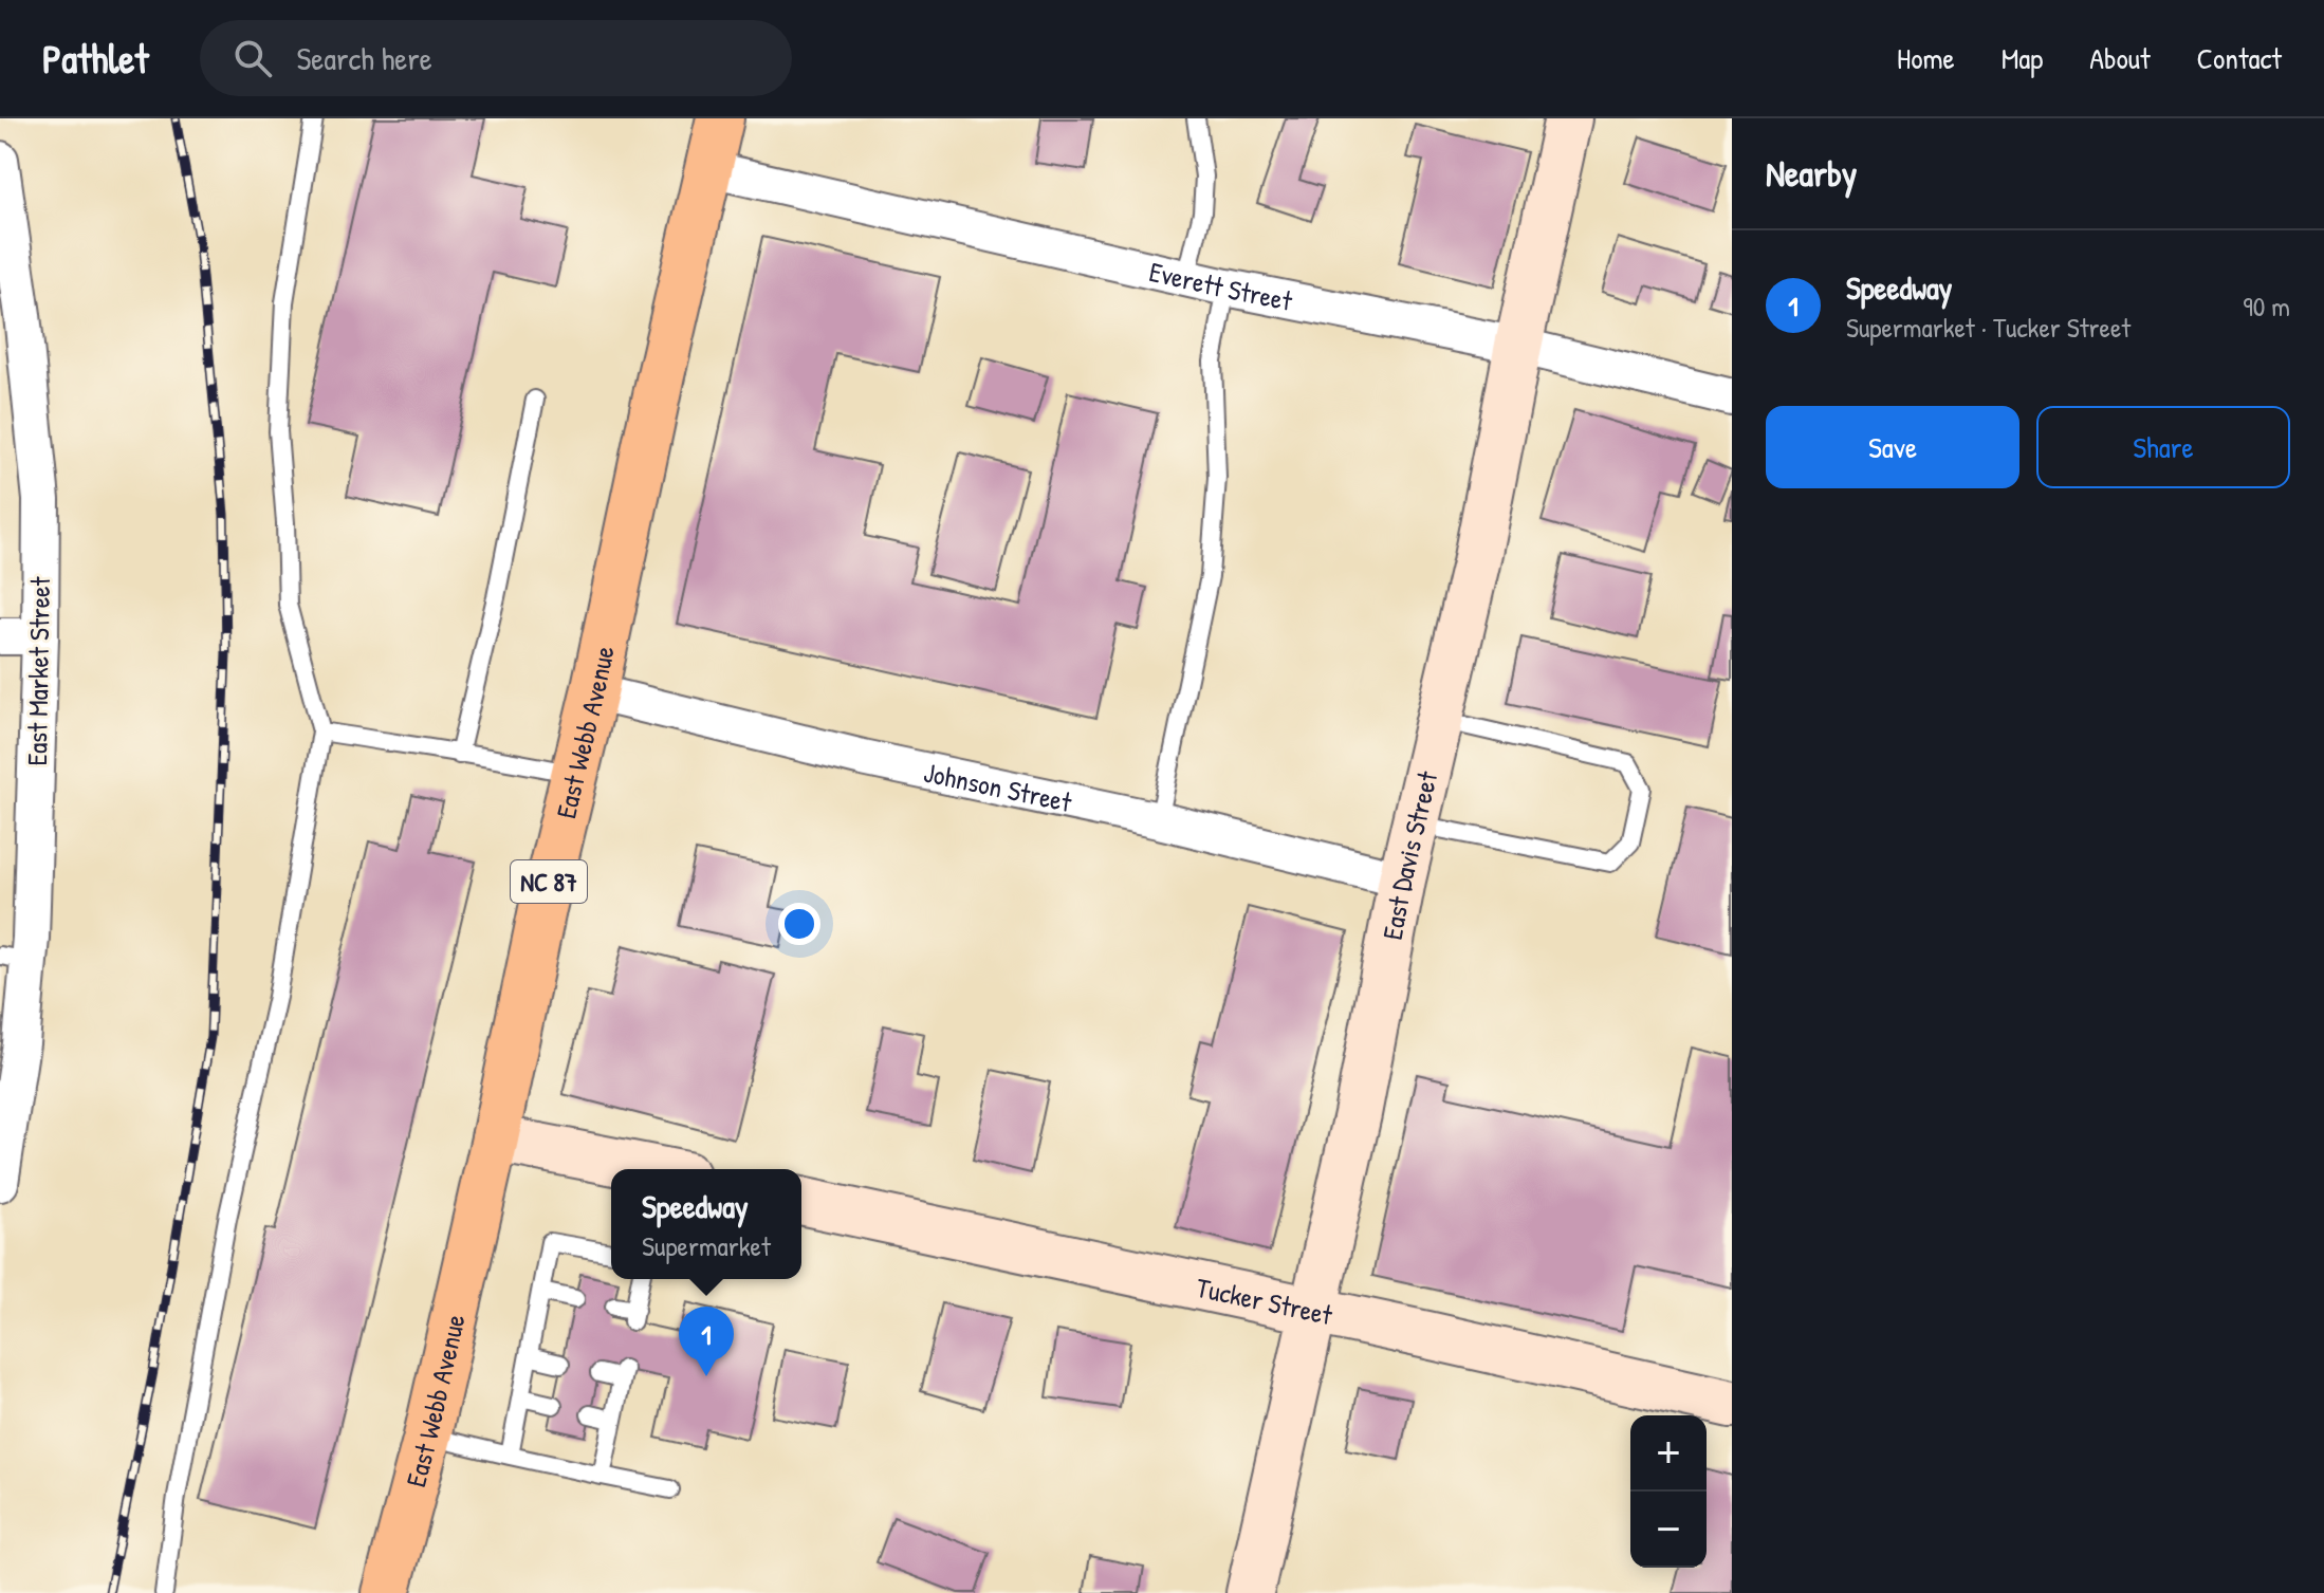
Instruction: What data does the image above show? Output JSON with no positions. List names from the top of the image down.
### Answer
{
  "streets": {
    "highway": ["East Webb Avenue", "NC 87"],
    "street": [
      "Everett Street",
      "East Market Street",
      "Johnson Street",
      "East Davis Street",
      "Tucker Street"
    ]
  },
  "crossings": [
    ["Everett Street", "East Webb Avenue"],
    ["Everett Street", "East Davis Street"],
    ["East Webb Avenue", "Johnson Street"],
    ["Johnson Street", "East Davis Street"],
    ["East Davis Street", "Tucker Street"]
  ],
  "page": {
    "header": "Pathlet",
    "search": "Search here",
    "nav": [
      "Home",
      "Map",
      "About",
      "Contact"
    ],
    "heading": "Nearby",
    "list": [
      {
        "mark": "1",
        "name": "Speedway",
        "note": "Supermarket · Tucker Street",
        "value": "90 m"
      }
    ],
    "buttons": ["Save", "Share"],
    "popup": ["Speedway", "Supermarket"],
    "pins": "1",
    "map_buttons": ["+", "−"]
  }
}
